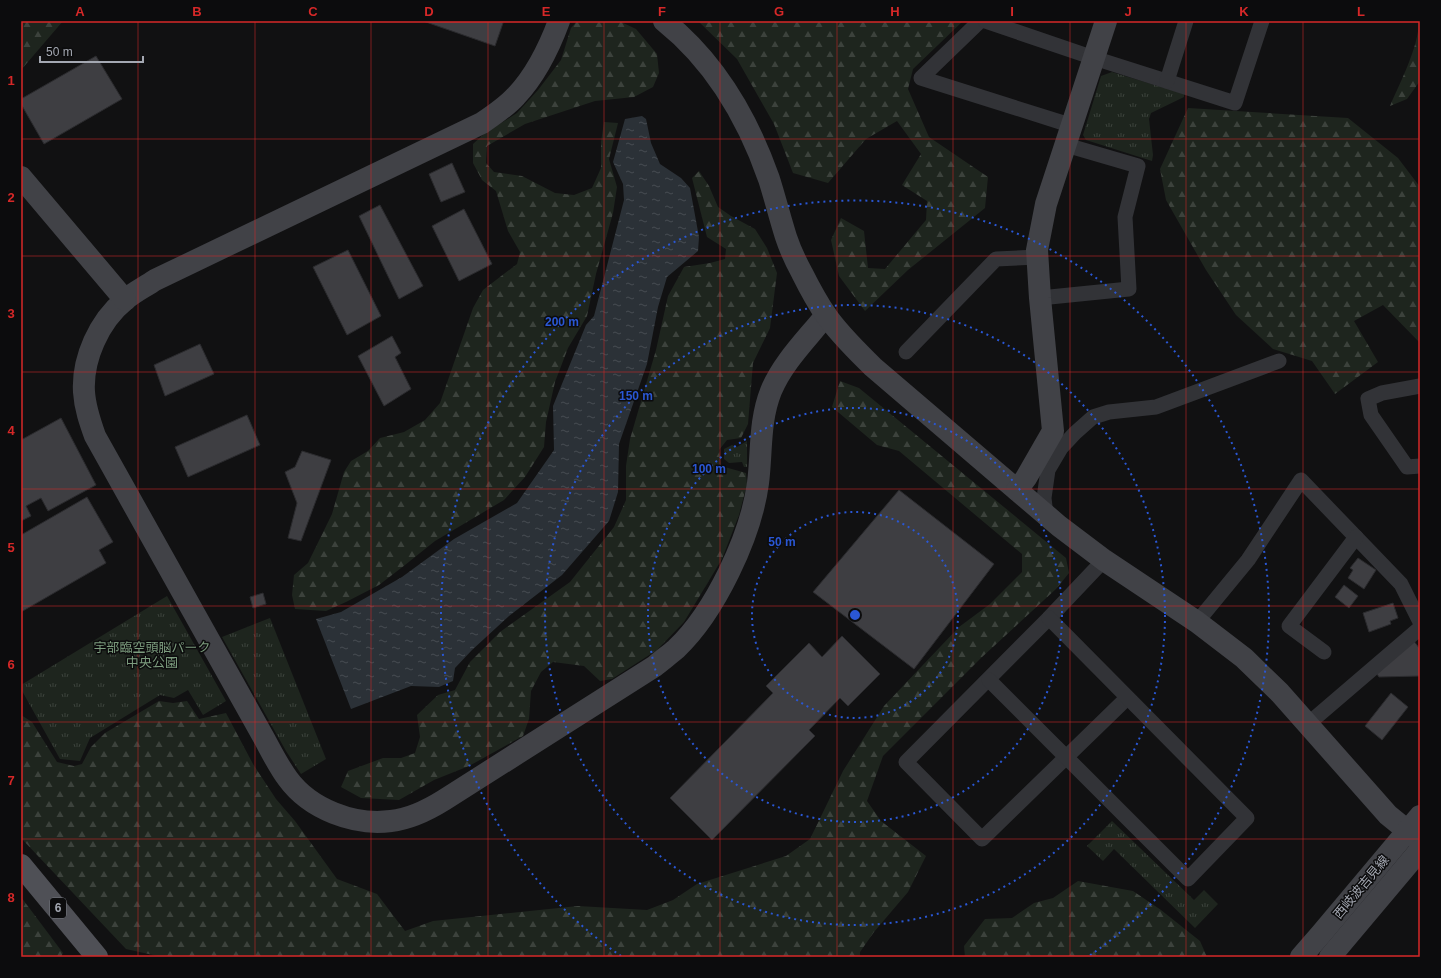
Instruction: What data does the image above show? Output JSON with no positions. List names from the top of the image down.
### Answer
{
  "streets": {
    "main road": ["6"],
    "street": ["西岐波吉見線"]
  },
  "parks": ["宇部臨空頭脳パーク 中央公園"],
  "scale_bar": "50 m",
  "grid": {
    "columns": [
      "A",
      "B",
      "C",
      "D",
      "E",
      "F",
      "G",
      "H",
      "I",
      "J",
      "K",
      "L"
    ],
    "rows": [
      "1",
      "2",
      "3",
      "4",
      "5",
      "6",
      "7",
      "8"
    ]
  },
  "rings": [
    "200 m",
    "150 m",
    "100 m",
    "50 m"
  ]
}
